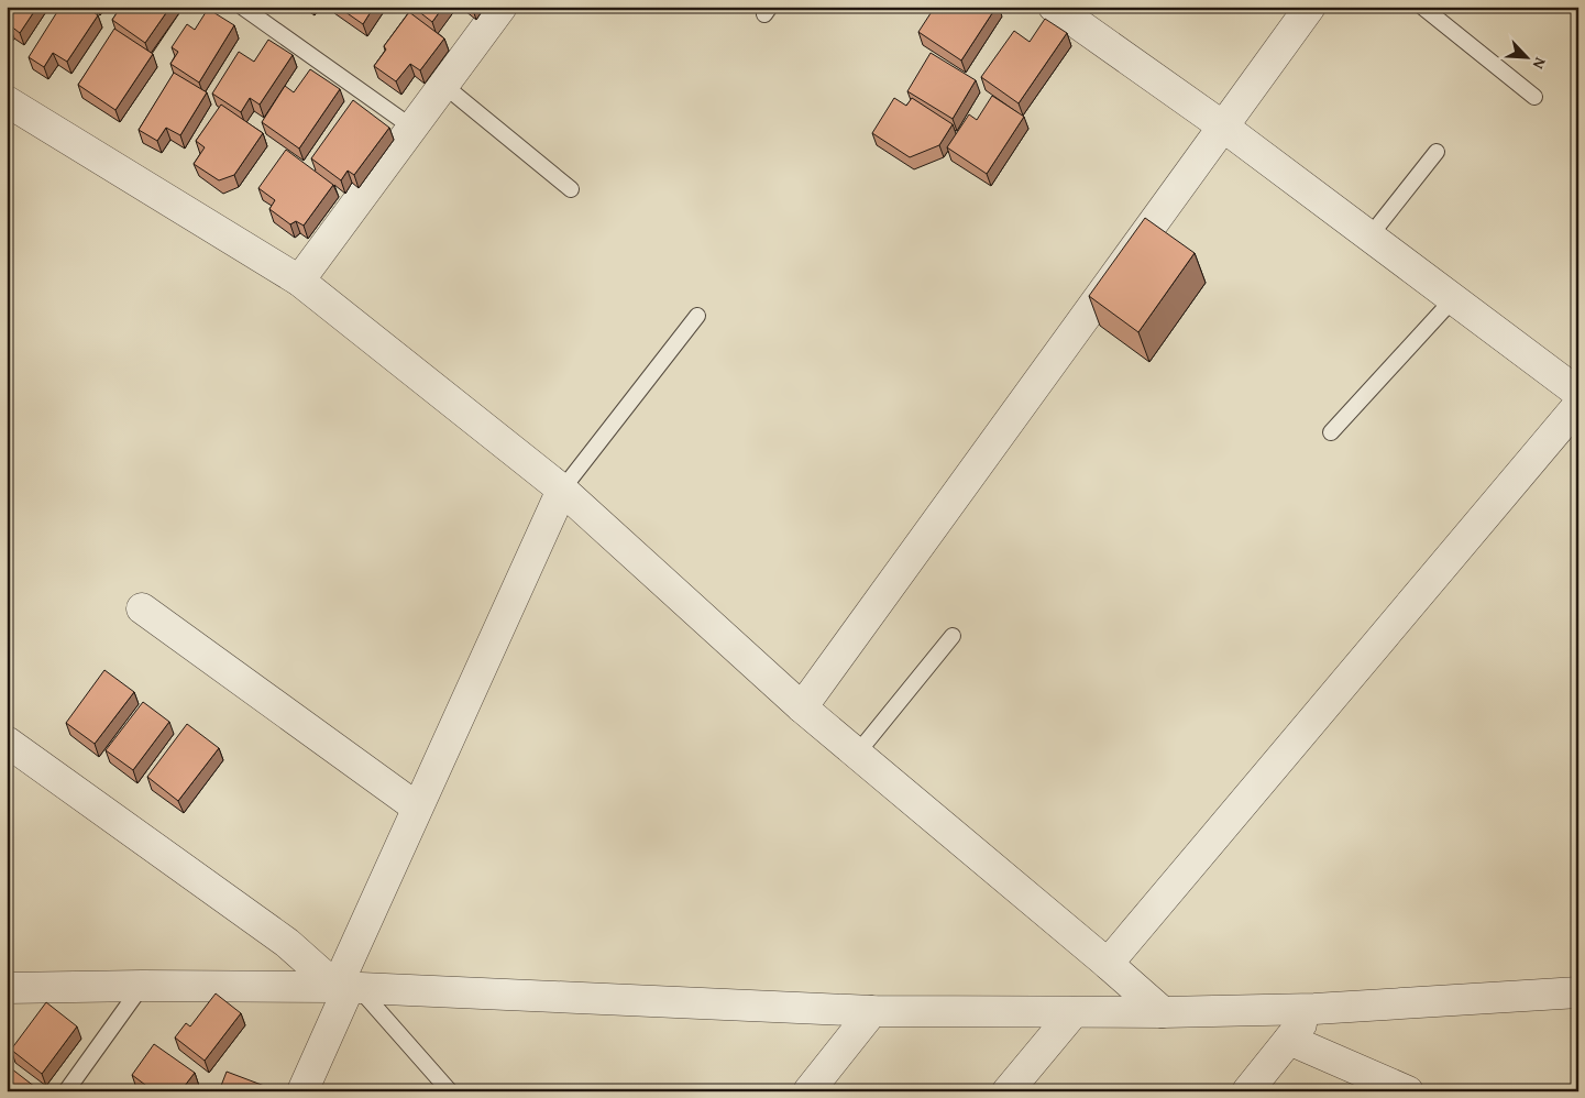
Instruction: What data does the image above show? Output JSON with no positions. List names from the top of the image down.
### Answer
{
  "north": "bottom right"
}
